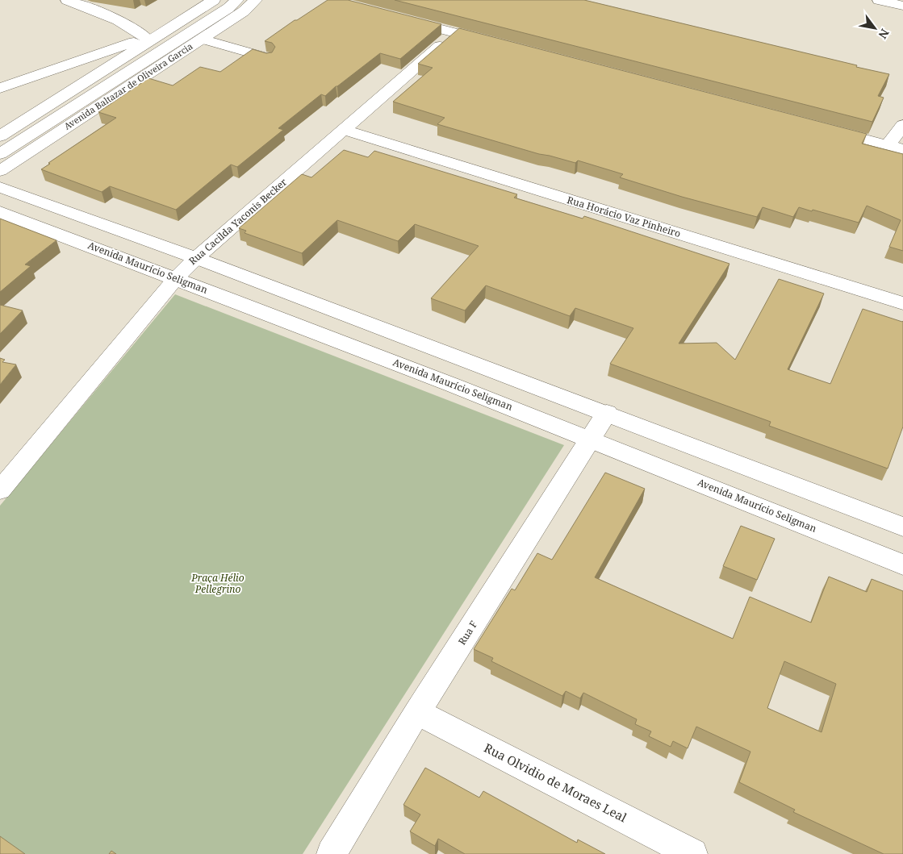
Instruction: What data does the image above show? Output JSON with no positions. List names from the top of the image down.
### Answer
{
  "streets": {
    "main road": [
      "Avenida Baltazar de Oliveira Garcia",
      "Rua Horácio Vaz Pinheiro",
      "Rua Cacilda Yaconis Becker",
      "Avenida Maurício Seligman",
      "Rua F",
      "Rua Olvidio de Moraes Leal"
    ]
  },
  "crossings": [
    ["Rua Horácio Vaz Pinheiro", "Rua Cacilda Yaconis Becker"],
    ["Rua Cacilda Yaconis Becker", "Avenida Maurício Seligman"],
    ["Avenida Maurício Seligman", "Rua F"],
    ["Rua F", "Rua Olvidio de Moraes Leal"]
  ],
  "parks": ["Praça Hélio Pellegrino"],
  "north": "bottom right"
}
